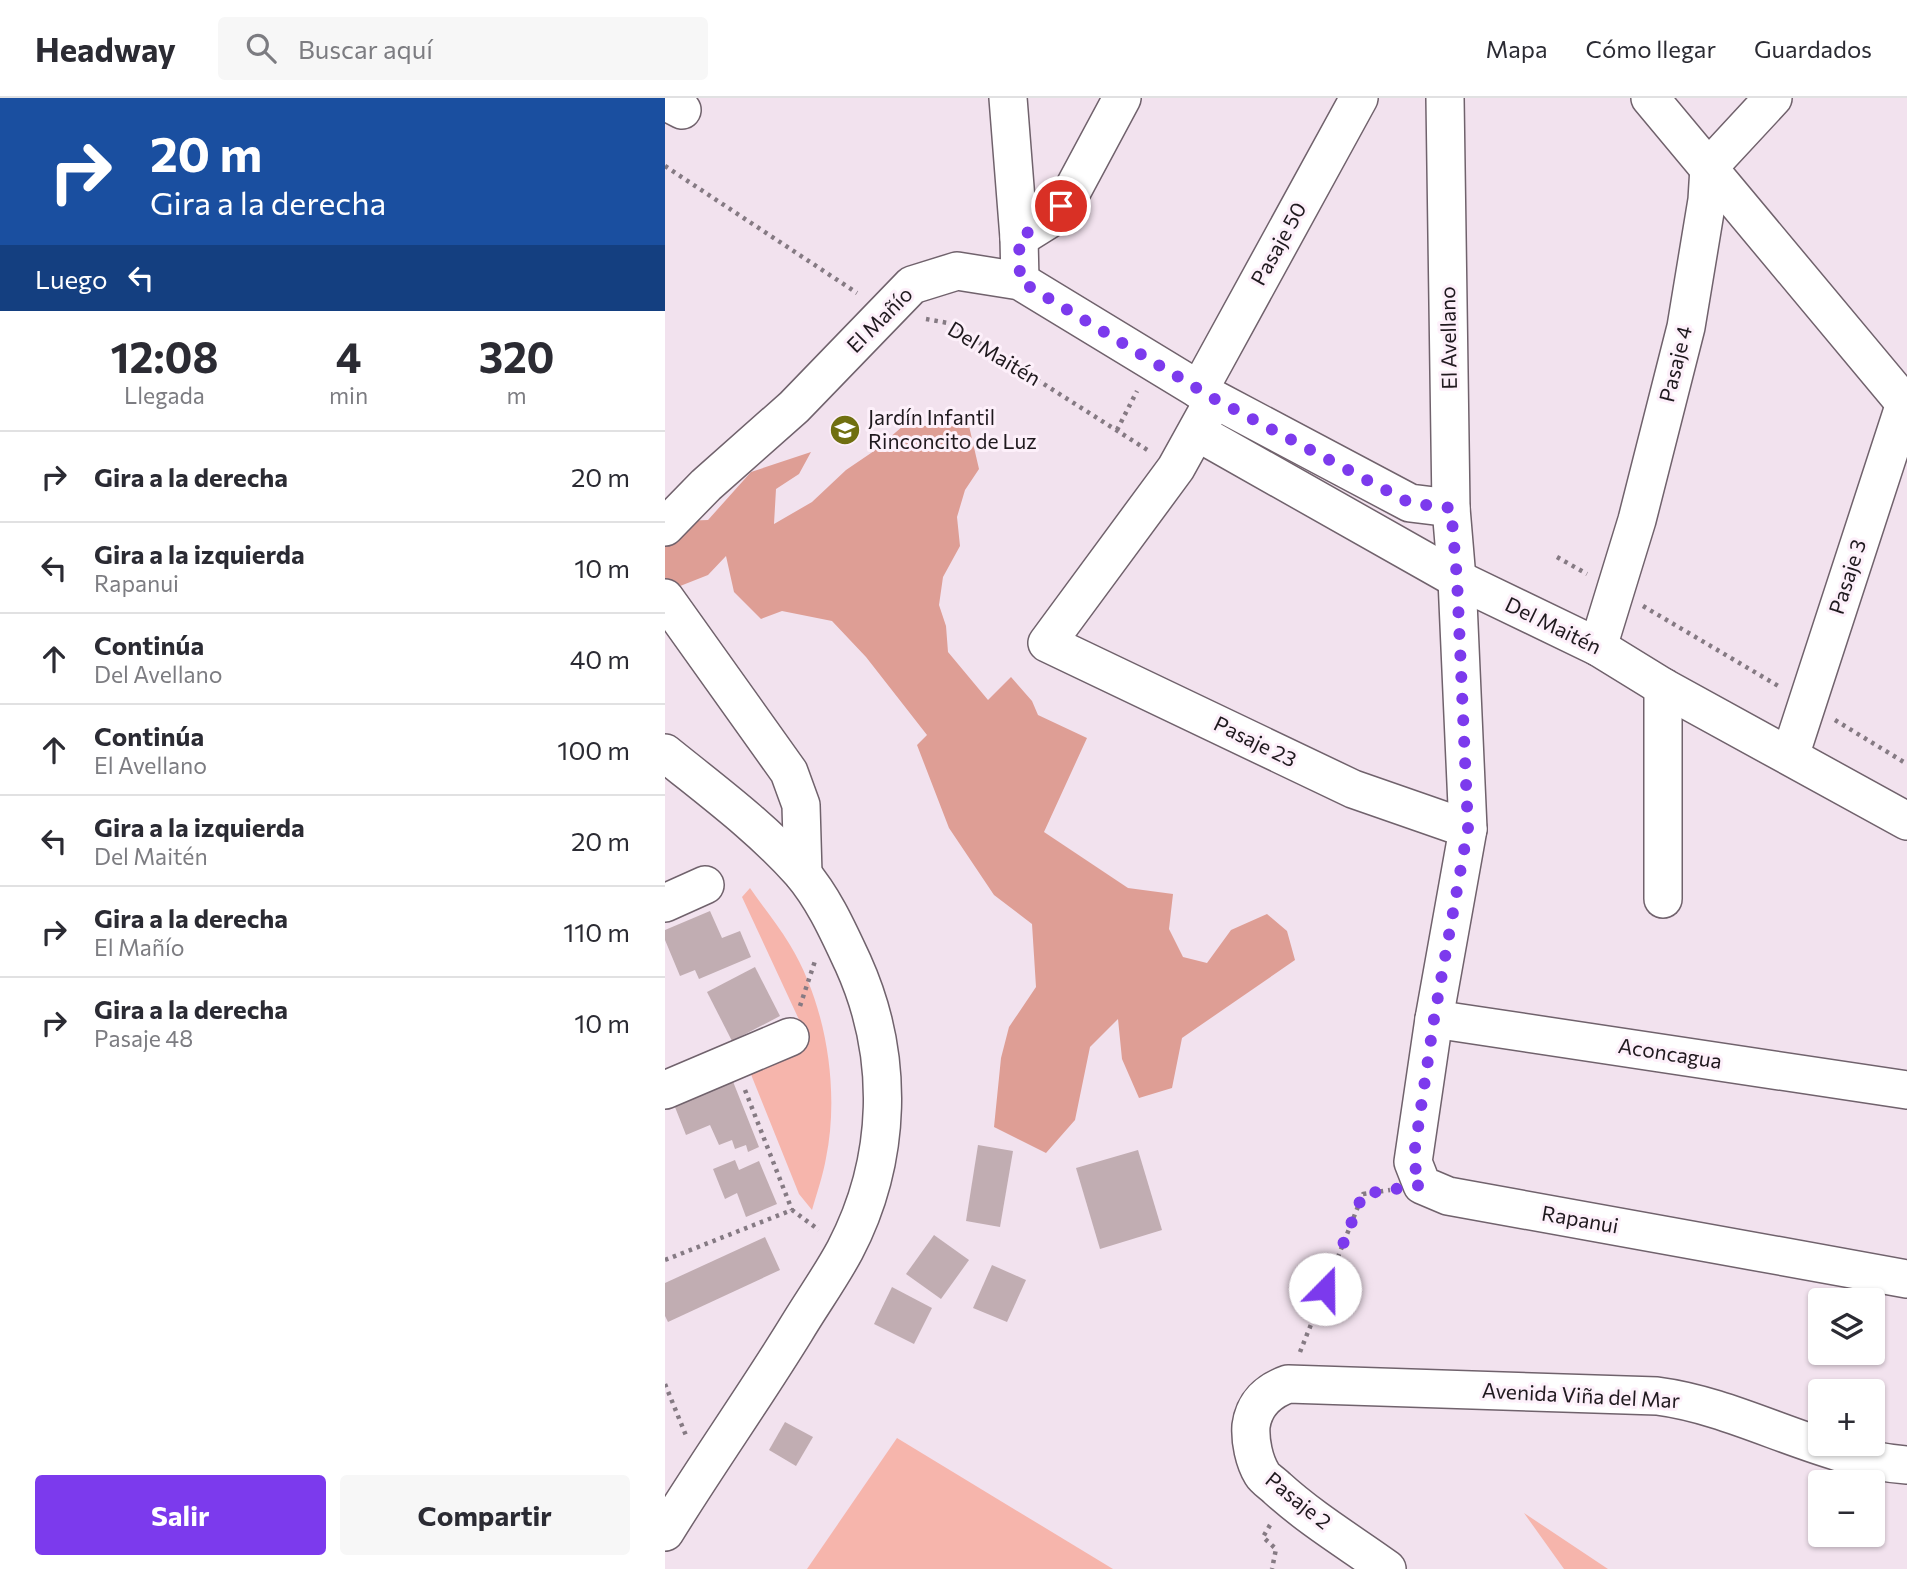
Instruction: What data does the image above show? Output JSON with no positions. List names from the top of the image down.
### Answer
{
  "streets": {
    "street": [
      "Pasaje 50",
      "El Mañío",
      "El Avellano",
      "Del Maitén",
      "Pasaje 4",
      "Pasaje 3",
      "Pasaje 23",
      "Aconcagua",
      "Rapanui",
      "Avenida Viña del Mar",
      "Pasaje 2"
    ]
  },
  "crossings": [
    ["Pasaje 50", "Del Maitén"],
    ["Pasaje 50", "Pasaje 23"],
    ["El Mañío", "Del Maitén"],
    ["El Avellano", "Del Maitén"],
    ["El Avellano", "Pasaje 23"],
    ["El Avellano", "Aconcagua"],
    ["Del Maitén", "Pasaje 4"],
    ["Del Maitén", "Pasaje 3"],
    ["Avenida Viña del Mar", "Pasaje 2"]
  ],
  "places": {
    "school or university": ["Jardín Infantil Rinconcito de Luz"]
  },
  "page": {
    "header": "Headway",
    "search": "Buscar aquí",
    "nav": ["Mapa", "Cómo llegar", "Guardados"],
    "turn": ["20 m", "Gira a la derecha"],
    "then": "Luego",
    "eta": [
      "12:08",
      "Llegada",
      "4",
      "min",
      "320",
      "m"
    ],
    "list": [
      {
        "name": "Gira a la derecha",
        "value": "20 m"
      },
      {
        "name": "Gira a la izquierda",
        "note": "Rapanui",
        "value": "10 m"
      },
      {
        "name": "Continúa",
        "note": "Del Avellano",
        "value": "40 m"
      },
      {
        "name": "Continúa",
        "note": "El Avellano",
        "value": "100 m"
      },
      {
        "name": "Gira a la izquierda",
        "note": "Del Maitén",
        "value": "20 m"
      },
      {
        "name": "Gira a la derecha",
        "note": "El Mañío",
        "value": "110 m"
      },
      {
        "name": "Gira a la derecha",
        "note": "Pasaje 48",
        "value": "10 m"
      }
    ],
    "map_buttons": ["+", "−"],
    "buttons": ["Salir", "Compartir"]
  }
}
